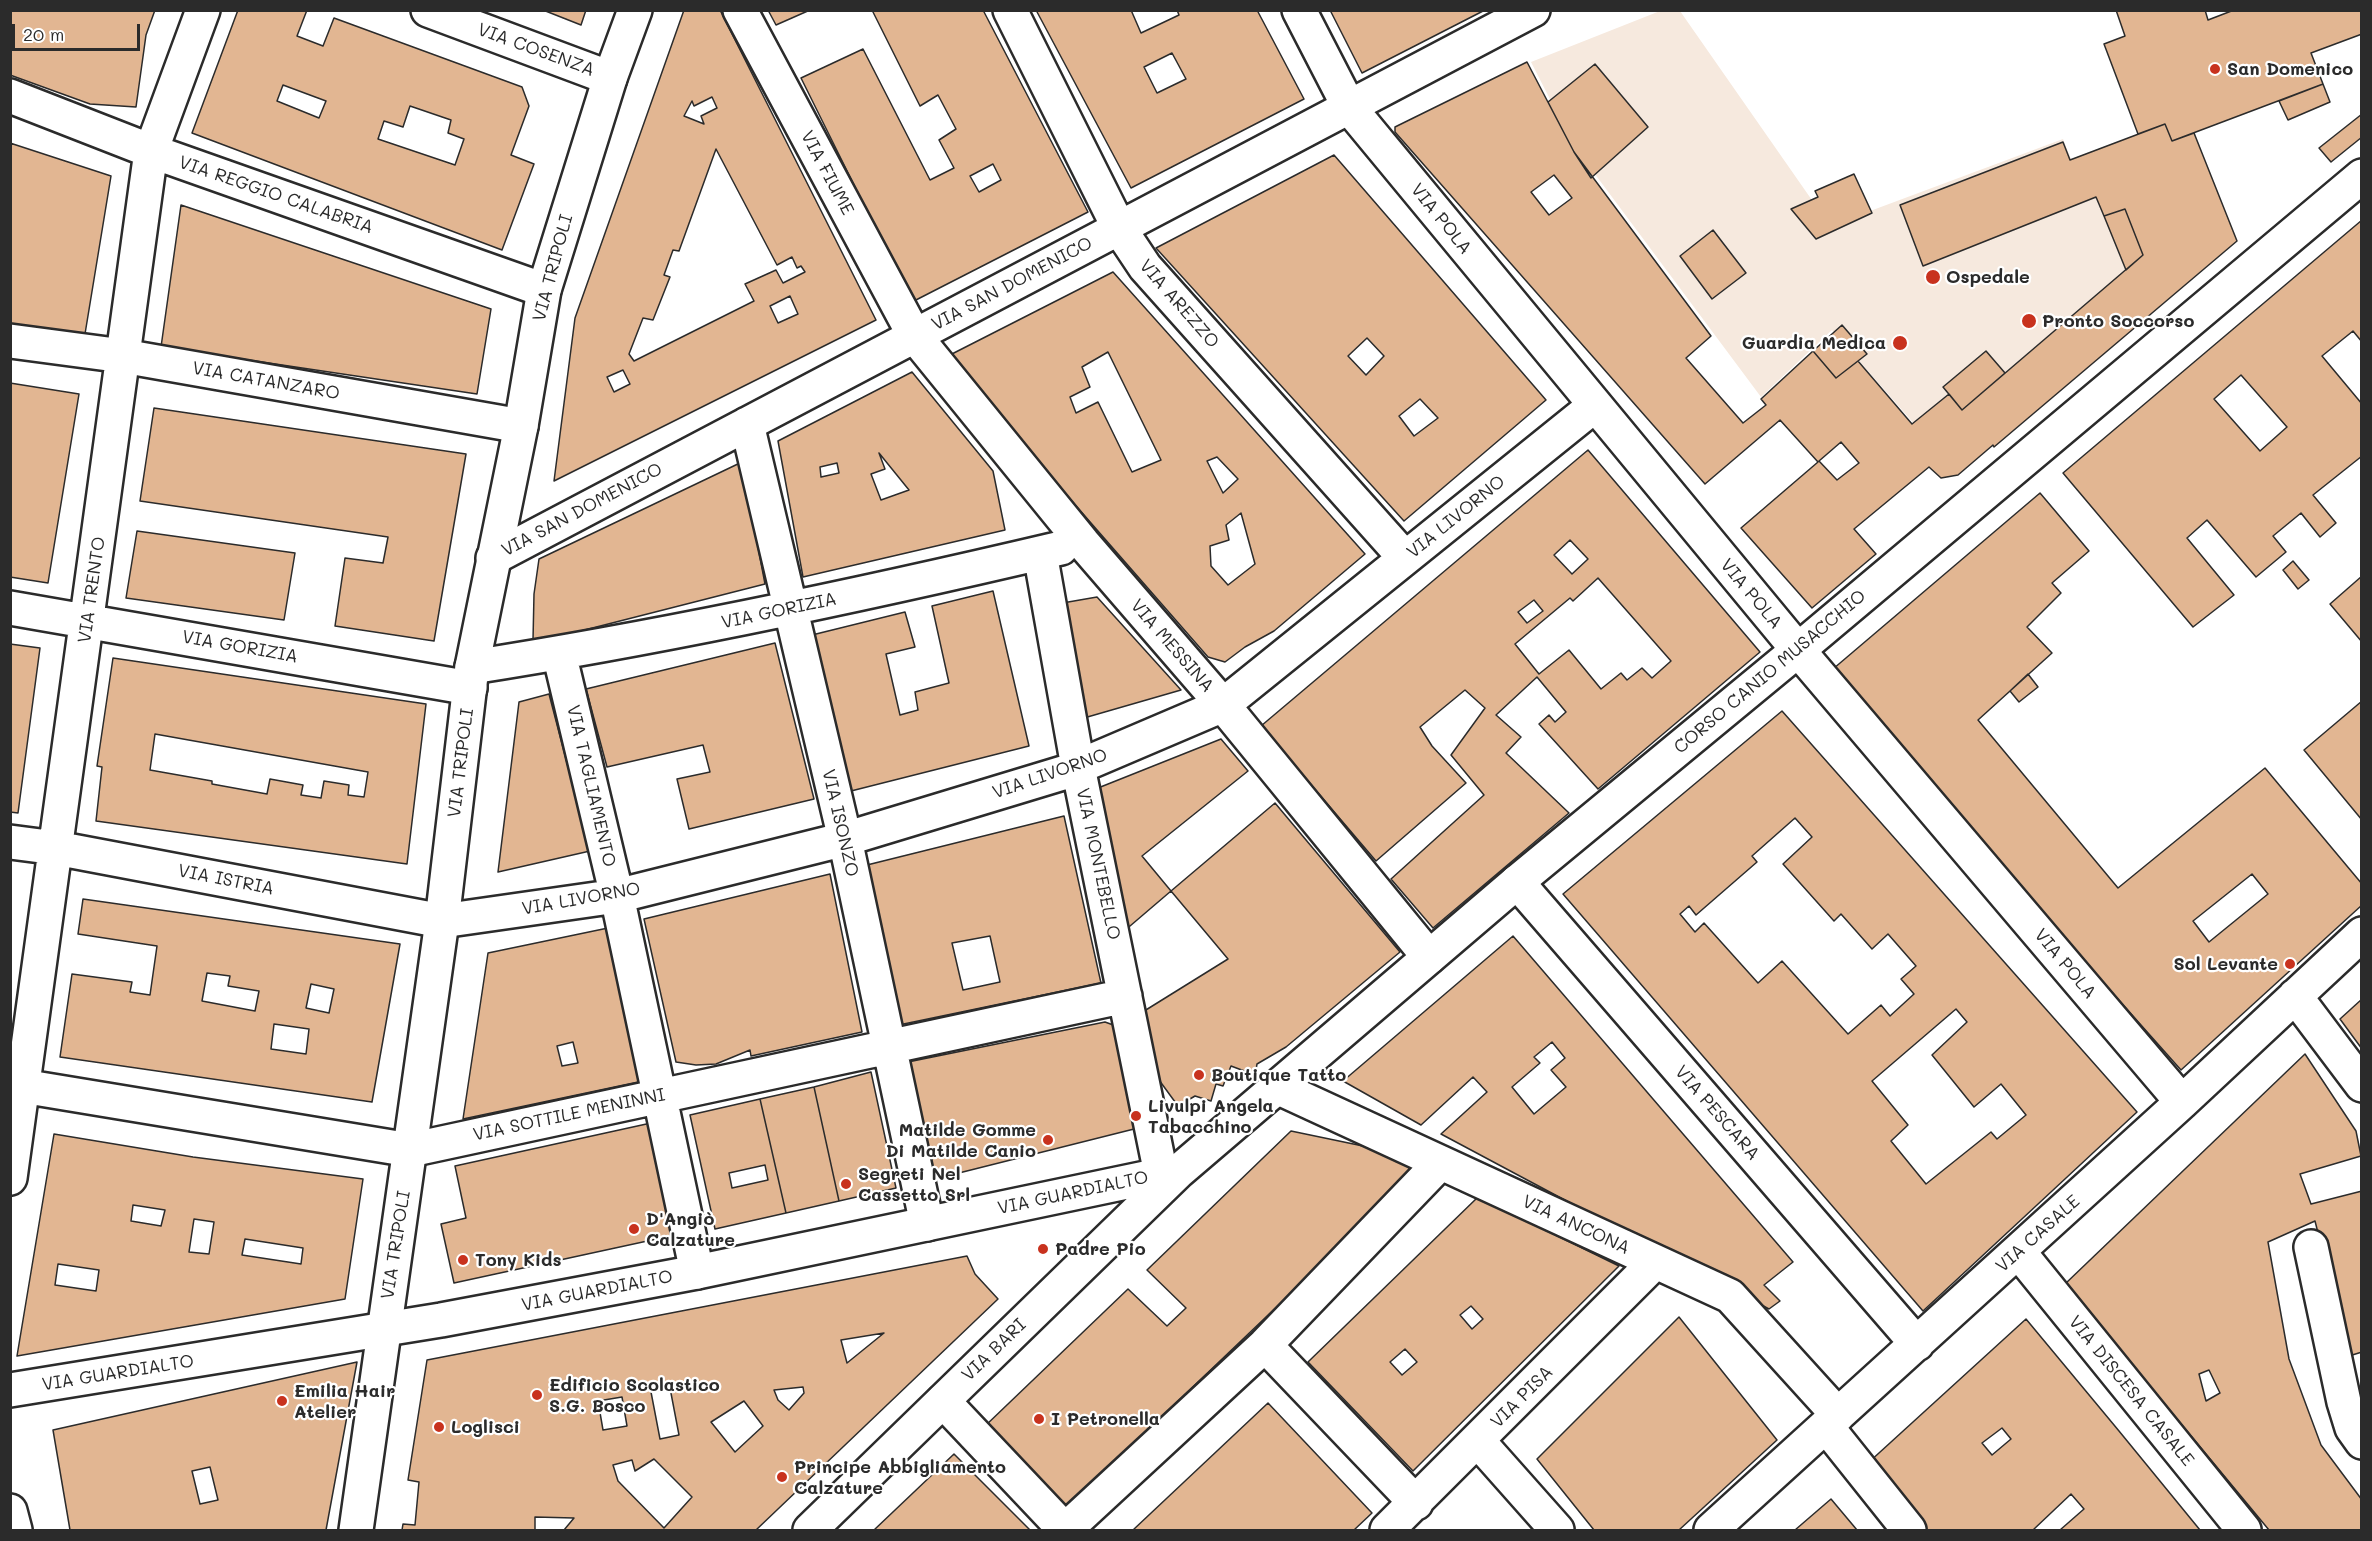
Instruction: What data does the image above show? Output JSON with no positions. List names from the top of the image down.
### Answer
{
  "streets": {
    "street": [
      "VIA COSENZA",
      "VIA FIUME",
      "VIA REGGIO CALABRIA",
      "VIA POLA",
      "VIA TRIPOLI",
      "VIA SAN DOMENICO",
      "VIA AREZZO",
      "VIA CATANZARO",
      "VIA LIVORNO",
      "VIA TRENTO",
      "VIA GORIZIA",
      "VIA MESSINA",
      "CORSO CANIO MUSACCHIO",
      "VIA TAGLIAMENTO",
      "VIA ISONZO",
      "VIA MONTEBELLO",
      "VIA ISTRIA",
      "VIA PESCARA",
      "VIA SOTTILE MENINNI",
      "VIA GUARDIALTO",
      "VIA ANCONA",
      "VIA CASALE",
      "VIA BARI",
      "VIA DISCESA CASALE",
      "VIA PISA"
    ]
  },
  "crossings": [
    ["VIA COSENZA", "VIA TRIPOLI"],
    ["VIA FIUME", "VIA SAN DOMENICO"],
    ["VIA FIUME", "VIA MESSINA"],
    ["VIA REGGIO CALABRIA", "VIA TRIPOLI"],
    ["VIA REGGIO CALABRIA", "VIA TRENTO"],
    ["VIA POLA", "VIA SAN DOMENICO"],
    ["VIA POLA", "VIA LIVORNO"],
    ["VIA POLA", "CORSO CANIO MUSACCHIO"],
    ["VIA POLA", "VIA CASALE"],
    ["VIA TRIPOLI", "VIA SAN DOMENICO"],
    ["VIA TRIPOLI", "VIA CATANZARO"],
    ["VIA TRIPOLI", "VIA LIVORNO"],
    ["VIA TRIPOLI", "VIA GORIZIA"],
    ["VIA TRIPOLI", "VIA ISTRIA"],
    ["VIA TRIPOLI", "VIA SOTTILE MENINNI"],
    ["VIA TRIPOLI", "VIA GUARDIALTO"],
    ["VIA SAN DOMENICO", "VIA AREZZO"],
    ["VIA SAN DOMENICO", "VIA MESSINA"],
    ["VIA SAN DOMENICO", "VIA ISONZO"],
    ["VIA AREZZO", "VIA LIVORNO"],
    ["VIA CATANZARO", "VIA TRENTO"],
    ["VIA LIVORNO", "VIA MESSINA"],
    ["VIA LIVORNO", "VIA TAGLIAMENTO"],
    ["VIA LIVORNO", "VIA ISONZO"],
    ["VIA LIVORNO", "VIA MONTEBELLO"],
    ["VIA LIVORNO", "VIA ISTRIA"],
    ["VIA TRENTO", "VIA GORIZIA"],
    ["VIA TRENTO", "VIA ISTRIA"],
    ["VIA TRENTO", "VIA SOTTILE MENINNI"],
    ["VIA GORIZIA", "VIA MESSINA"],
    ["VIA GORIZIA", "VIA TAGLIAMENTO"],
    ["VIA GORIZIA", "VIA ISONZO"],
    ["VIA GORIZIA", "VIA MONTEBELLO"],
    ["VIA MESSINA", "CORSO CANIO MUSACCHIO"],
    ["CORSO CANIO MUSACCHIO", "VIA MONTEBELLO"],
    ["CORSO CANIO MUSACCHIO", "VIA PESCARA"],
    ["CORSO CANIO MUSACCHIO", "VIA GUARDIALTO"],
    ["CORSO CANIO MUSACCHIO", "VIA ANCONA"],
    ["CORSO CANIO MUSACCHIO", "VIA BARI"],
    ["VIA TAGLIAMENTO", "VIA SOTTILE MENINNI"],
    ["VIA TAGLIAMENTO", "VIA GUARDIALTO"],
    ["VIA ISONZO", "VIA SOTTILE MENINNI"],
    ["VIA ISONZO", "VIA GUARDIALTO"],
    ["VIA MONTEBELLO", "VIA SOTTILE MENINNI"],
    ["VIA MONTEBELLO", "VIA GUARDIALTO"],
    ["VIA MONTEBELLO", "VIA BARI"],
    ["VIA PESCARA", "VIA CASALE"],
    ["VIA GUARDIALTO", "VIA BARI"],
    ["VIA ANCONA", "VIA CASALE"],
    ["VIA ANCONA", "VIA PISA"],
    ["VIA CASALE", "VIA DISCESA CASALE"]
  ],
  "places": [
    "San Domenico",
    "Ospedale",
    "Pronto Soccorso",
    "Guardia Medica",
    "Sol Levante",
    "Boutique Tatto",
    "Livulpi Angela Tabacchino",
    "Matilde Gomme Di Matilde Canio",
    "Segreti Nel Cassetto Srl",
    "D'Angiò Calzature",
    "Padre Pio",
    "Tony Kids",
    "Edificio Scolastico S.G. Bosco",
    "Emilia Hair Atelier",
    "I Petronella",
    "Loglisci",
    "Principe Abbigliamento Calzature"
  ],
  "scale_bar": "20 m"
}
